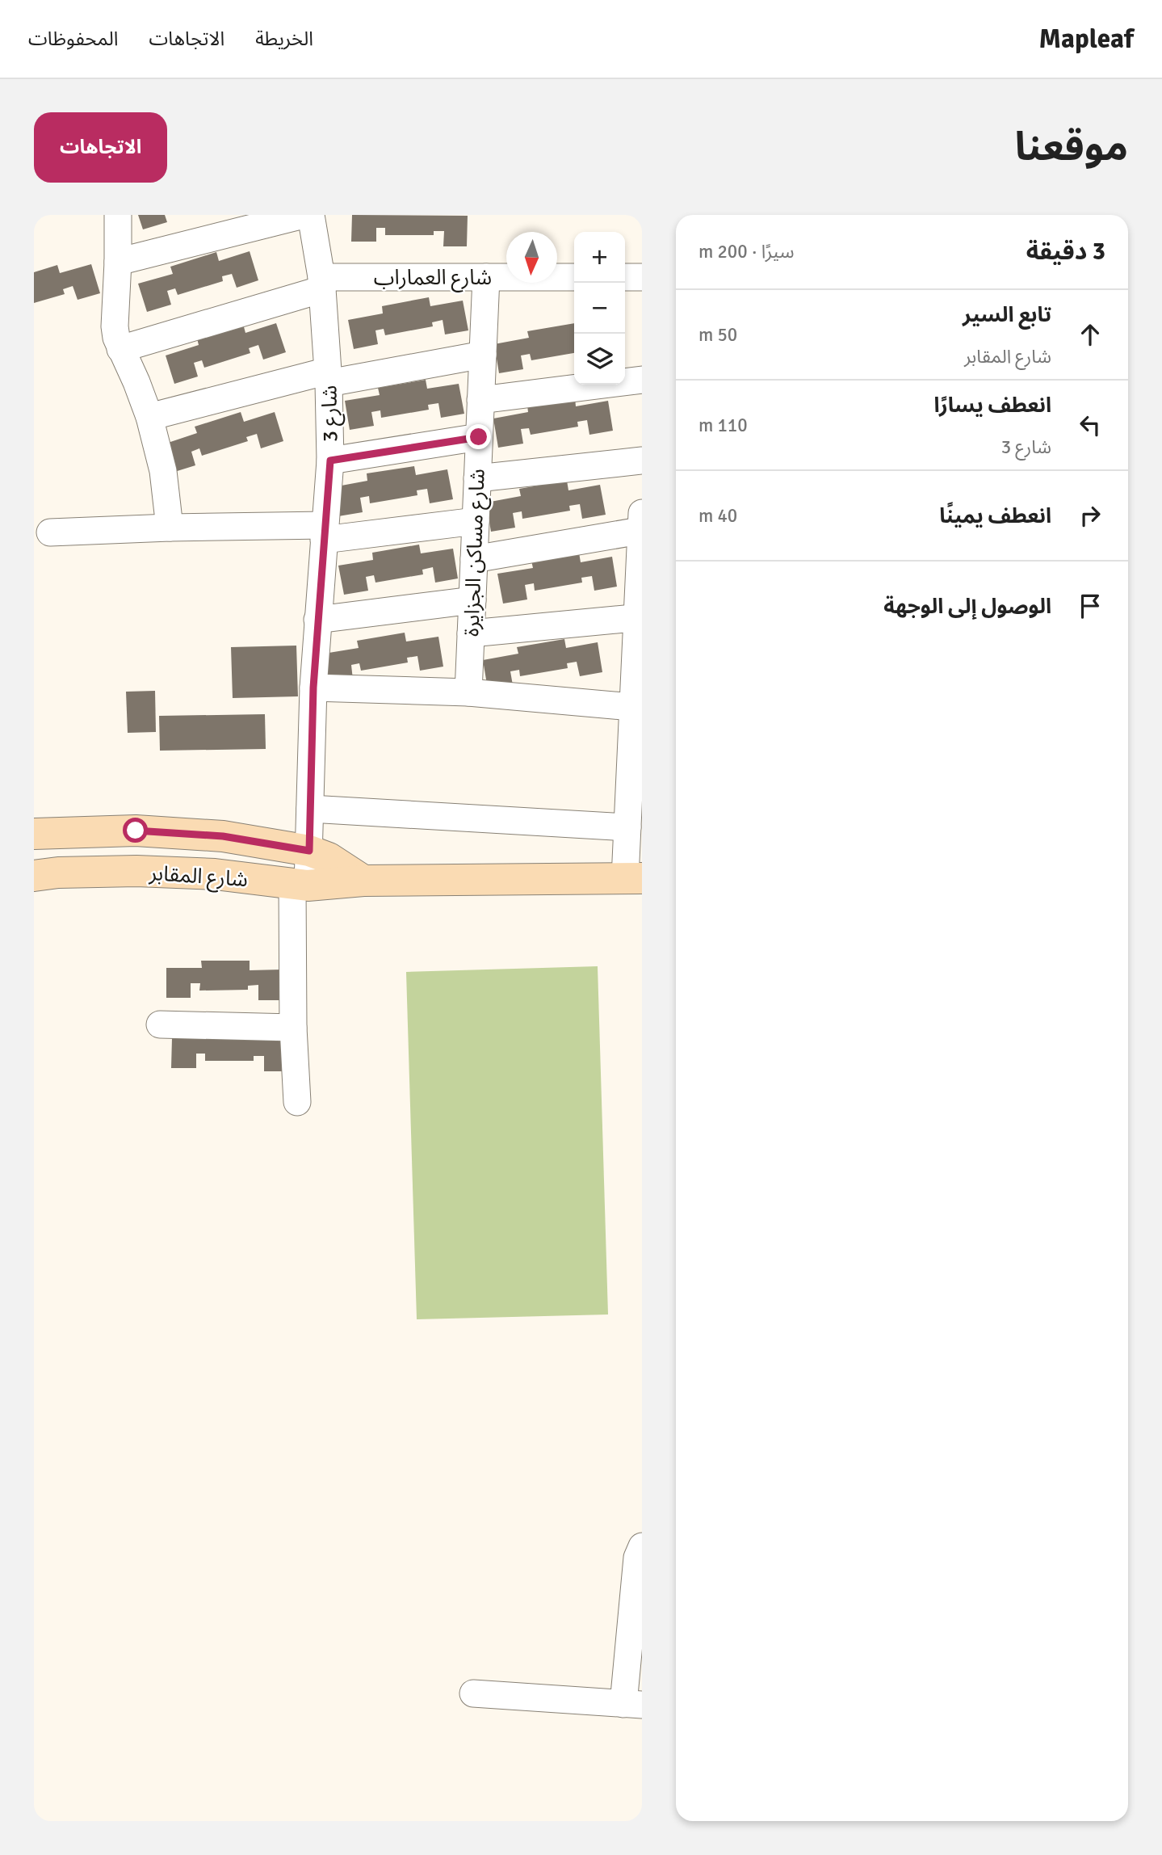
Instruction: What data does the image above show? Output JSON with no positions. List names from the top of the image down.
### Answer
{
  "streets": {
    "street": [
      "شارع العماراب",
      "شارع 3",
      "شارع مساكن الجزايرة",
      "شارع المقابر"
    ]
  },
  "crossings": [
    ["شارع العماراب", "شارع 3"],
    ["شارع العماراب", "شارع مساكن الجزايرة"],
    ["شارع 3", "شارع المقابر"]
  ],
  "north": "bottom",
  "page": {
    "header": "Mapleaf",
    "nav": ["الخريطة", "الاتجاهات", "المحفوظات"],
    "title": "موقعنا",
    "buttons": "الاتجاهات",
    "heading": ["3 دقيقة", "سيرًا · 200 m"],
    "map_buttons": ["+", "−"],
    "list": [
      ["تابع السير", "شارع المقابر", "50 m"],
      ["انعطف يسارًا", "شارع 3", "110 m"],
      ["انعطف يمينًا", "40 m"],
      "الوصول إلى الوجهة"
    ]
  }
}
